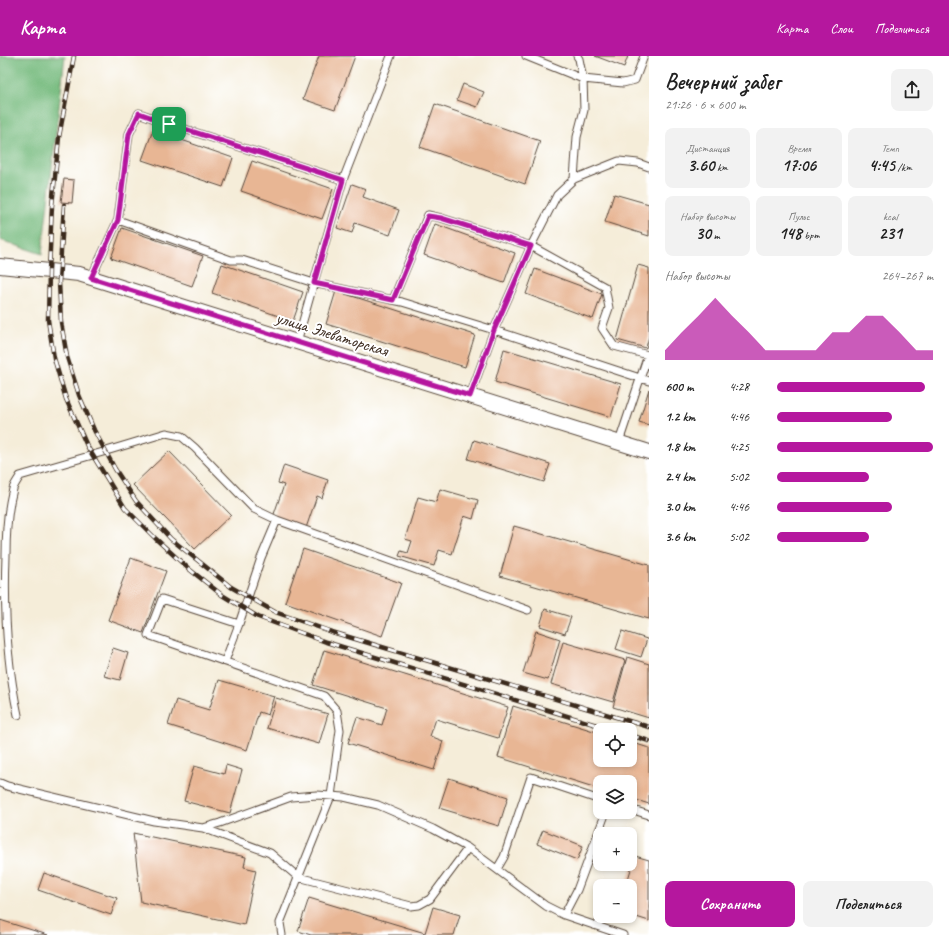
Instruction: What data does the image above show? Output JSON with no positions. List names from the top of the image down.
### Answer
{
  "streets": {
    "street": ["улица Элеваторская"]
  },
  "page": {
    "header": "Карта",
    "nav": ["Карта", "Слои", "Поделиться"],
    "heading": ["Вечерний забег", "21:26 · 6 × 600 m"],
    "stats": [
      ["Дистанция", "3.60 km"],
      ["Время", "17:06"],
      ["Темп", "4:45 /km"],
      ["Набор высоты", "30 m"],
      ["Пульс", "148 bpm"],
      ["kcal", "231"]
    ],
    "chart": ["Набор высоты", "264–267 m"],
    "list": [
      {
        "name": "600 m",
        "note": "4:28"
      },
      {
        "name": "1.2 km",
        "note": "4:46"
      },
      {
        "name": "1.8 km",
        "note": "4:25"
      },
      {
        "name": "2.4 km",
        "note": "5:02"
      },
      {
        "name": "3.0 km",
        "note": "4:46"
      },
      {
        "name": "3.6 km",
        "note": "5:02"
      }
    ],
    "map_buttons": ["+", "−"],
    "buttons": ["Сохранить", "Поделиться"]
  }
}
